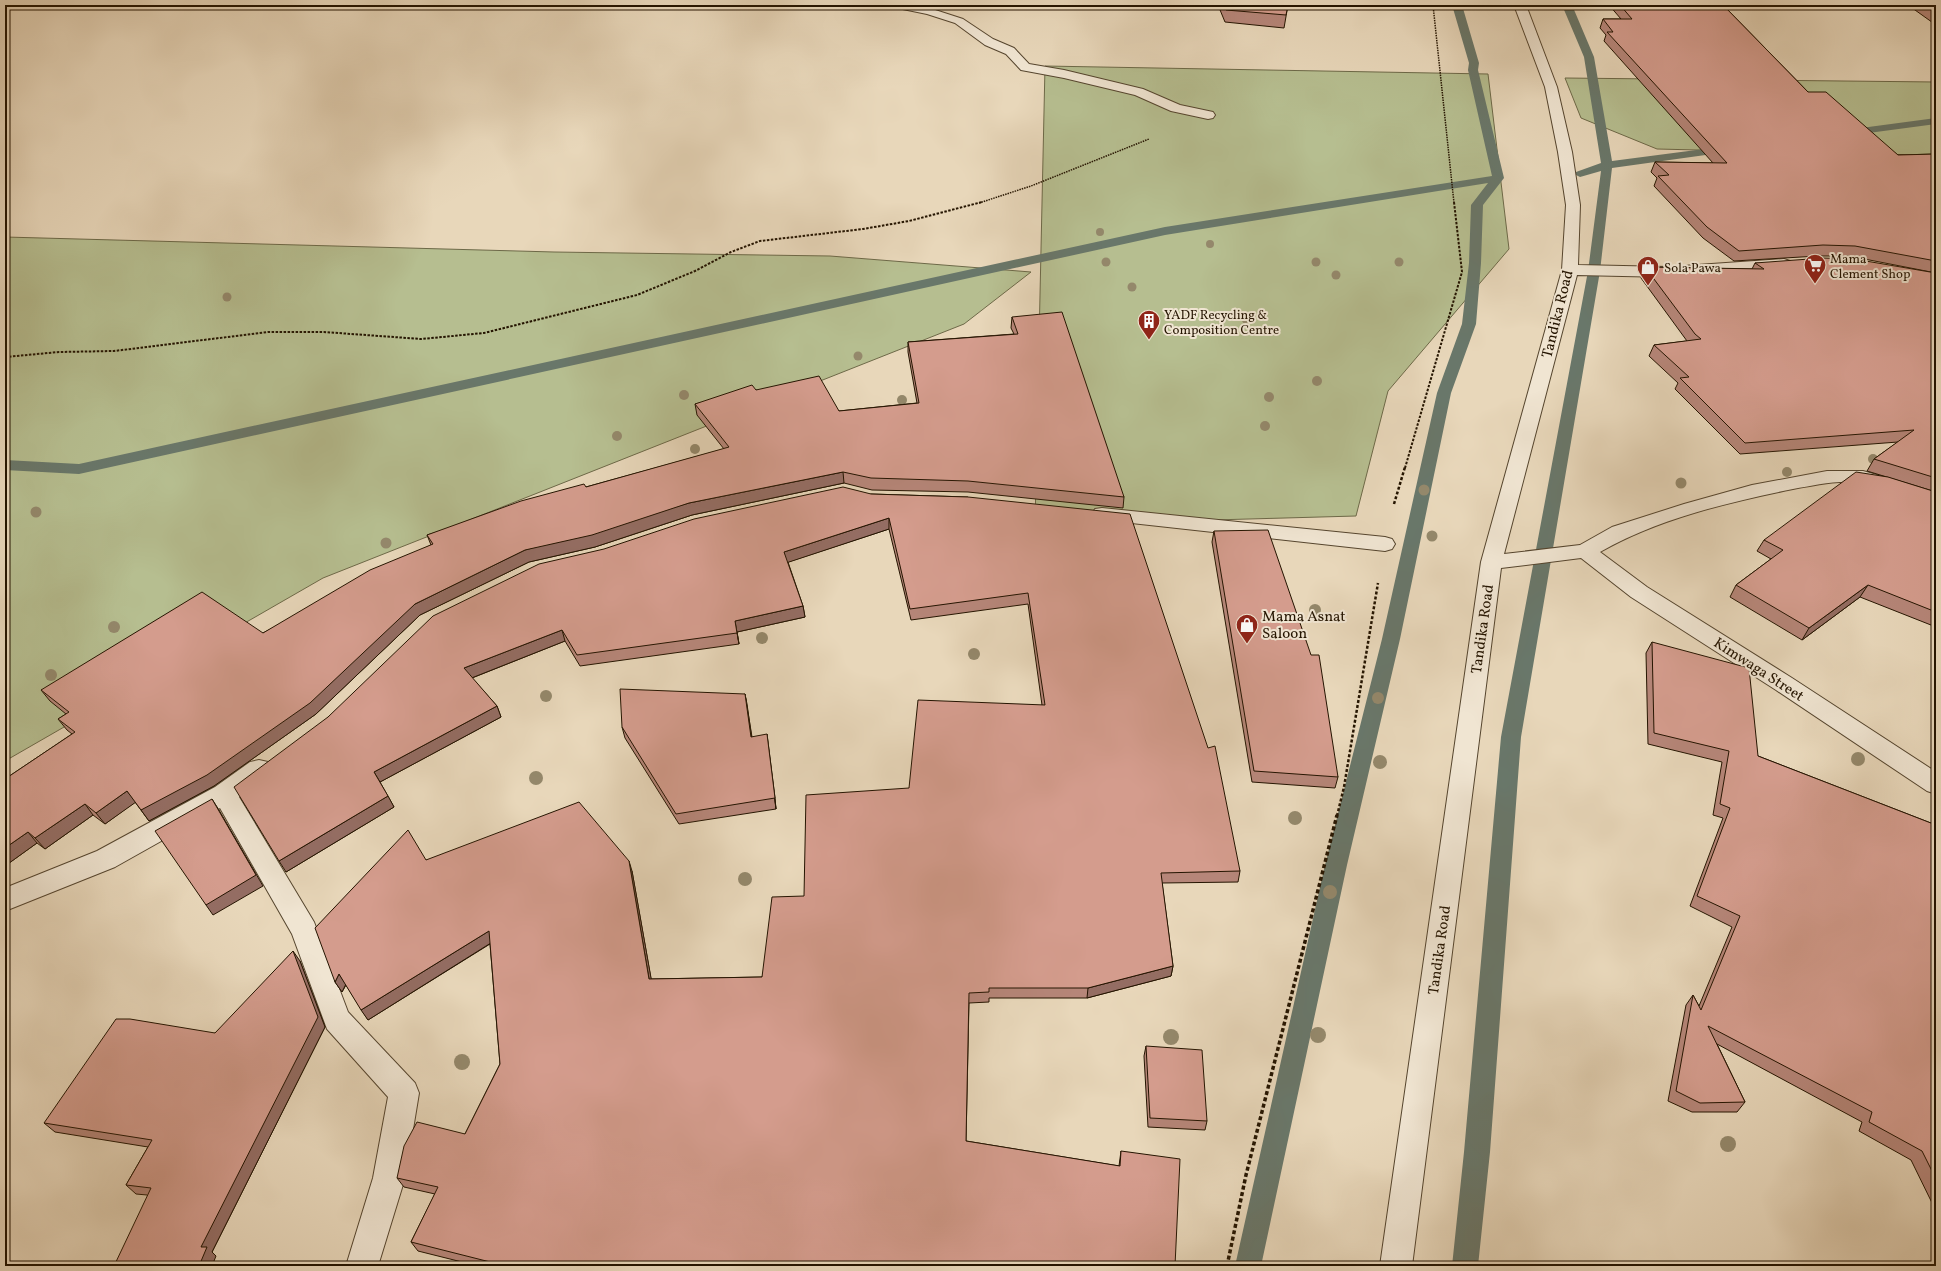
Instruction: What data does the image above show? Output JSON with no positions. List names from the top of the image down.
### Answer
{
  "streets": {
    "street": ["Tandika Road", "Kimwaga Street"]
  },
  "places": {
    "supermarket": ["Mama Clement Shop"],
    "shop": ["Sola Pawa", "Mama Asnat Saloon"],
    "building": ["YADF Recycling & Composition Centre"]
  }
}
